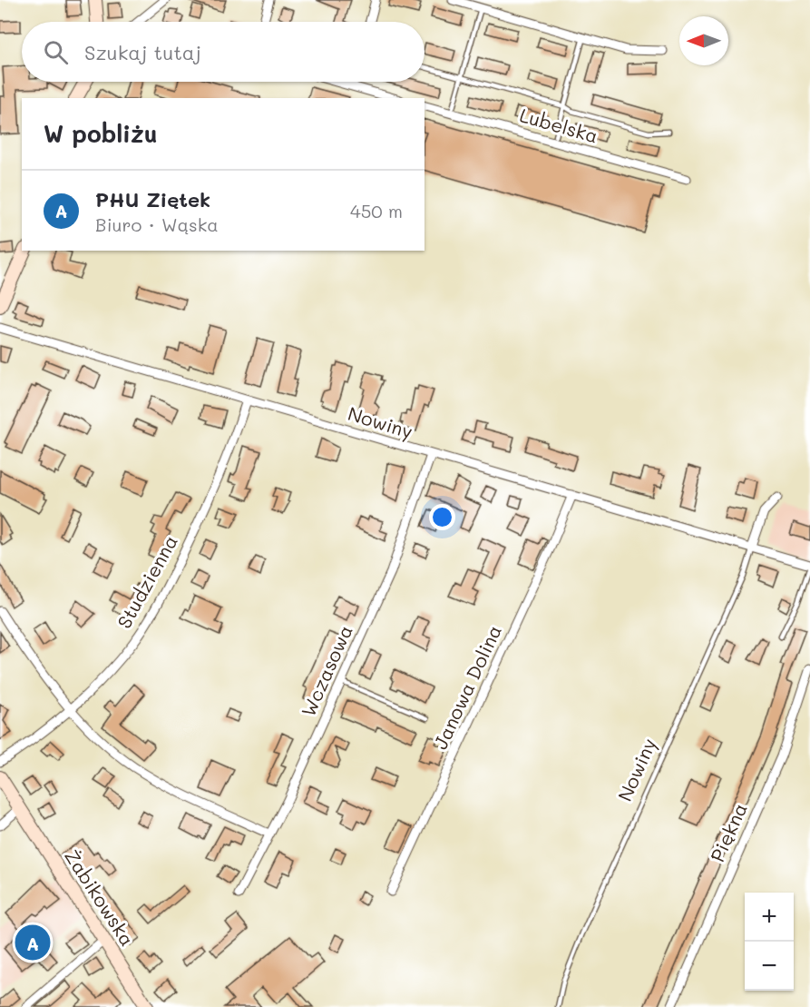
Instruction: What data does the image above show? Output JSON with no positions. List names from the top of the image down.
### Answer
{
  "streets": {
    "street": [
      "Lubelska",
      "Nowiny",
      "Studzienna",
      "Wczasowa",
      "Janowa Dolina",
      "Piękna",
      "Żabikowska"
    ]
  },
  "crossings": [
    ["Nowiny", "Studzienna"],
    ["Nowiny", "Wczasowa"],
    ["Nowiny", "Janowa Dolina"]
  ],
  "north": "left",
  "page": {
    "search": "Szukaj tutaj",
    "heading": "W pobliżu",
    "list": [
      {
        "mark": "A",
        "name": "PHU Ziętek",
        "note": "Biuro · Wąska",
        "value": "450 m"
      }
    ],
    "map_buttons": ["+", "−"],
    "pins": "A"
  }
}
